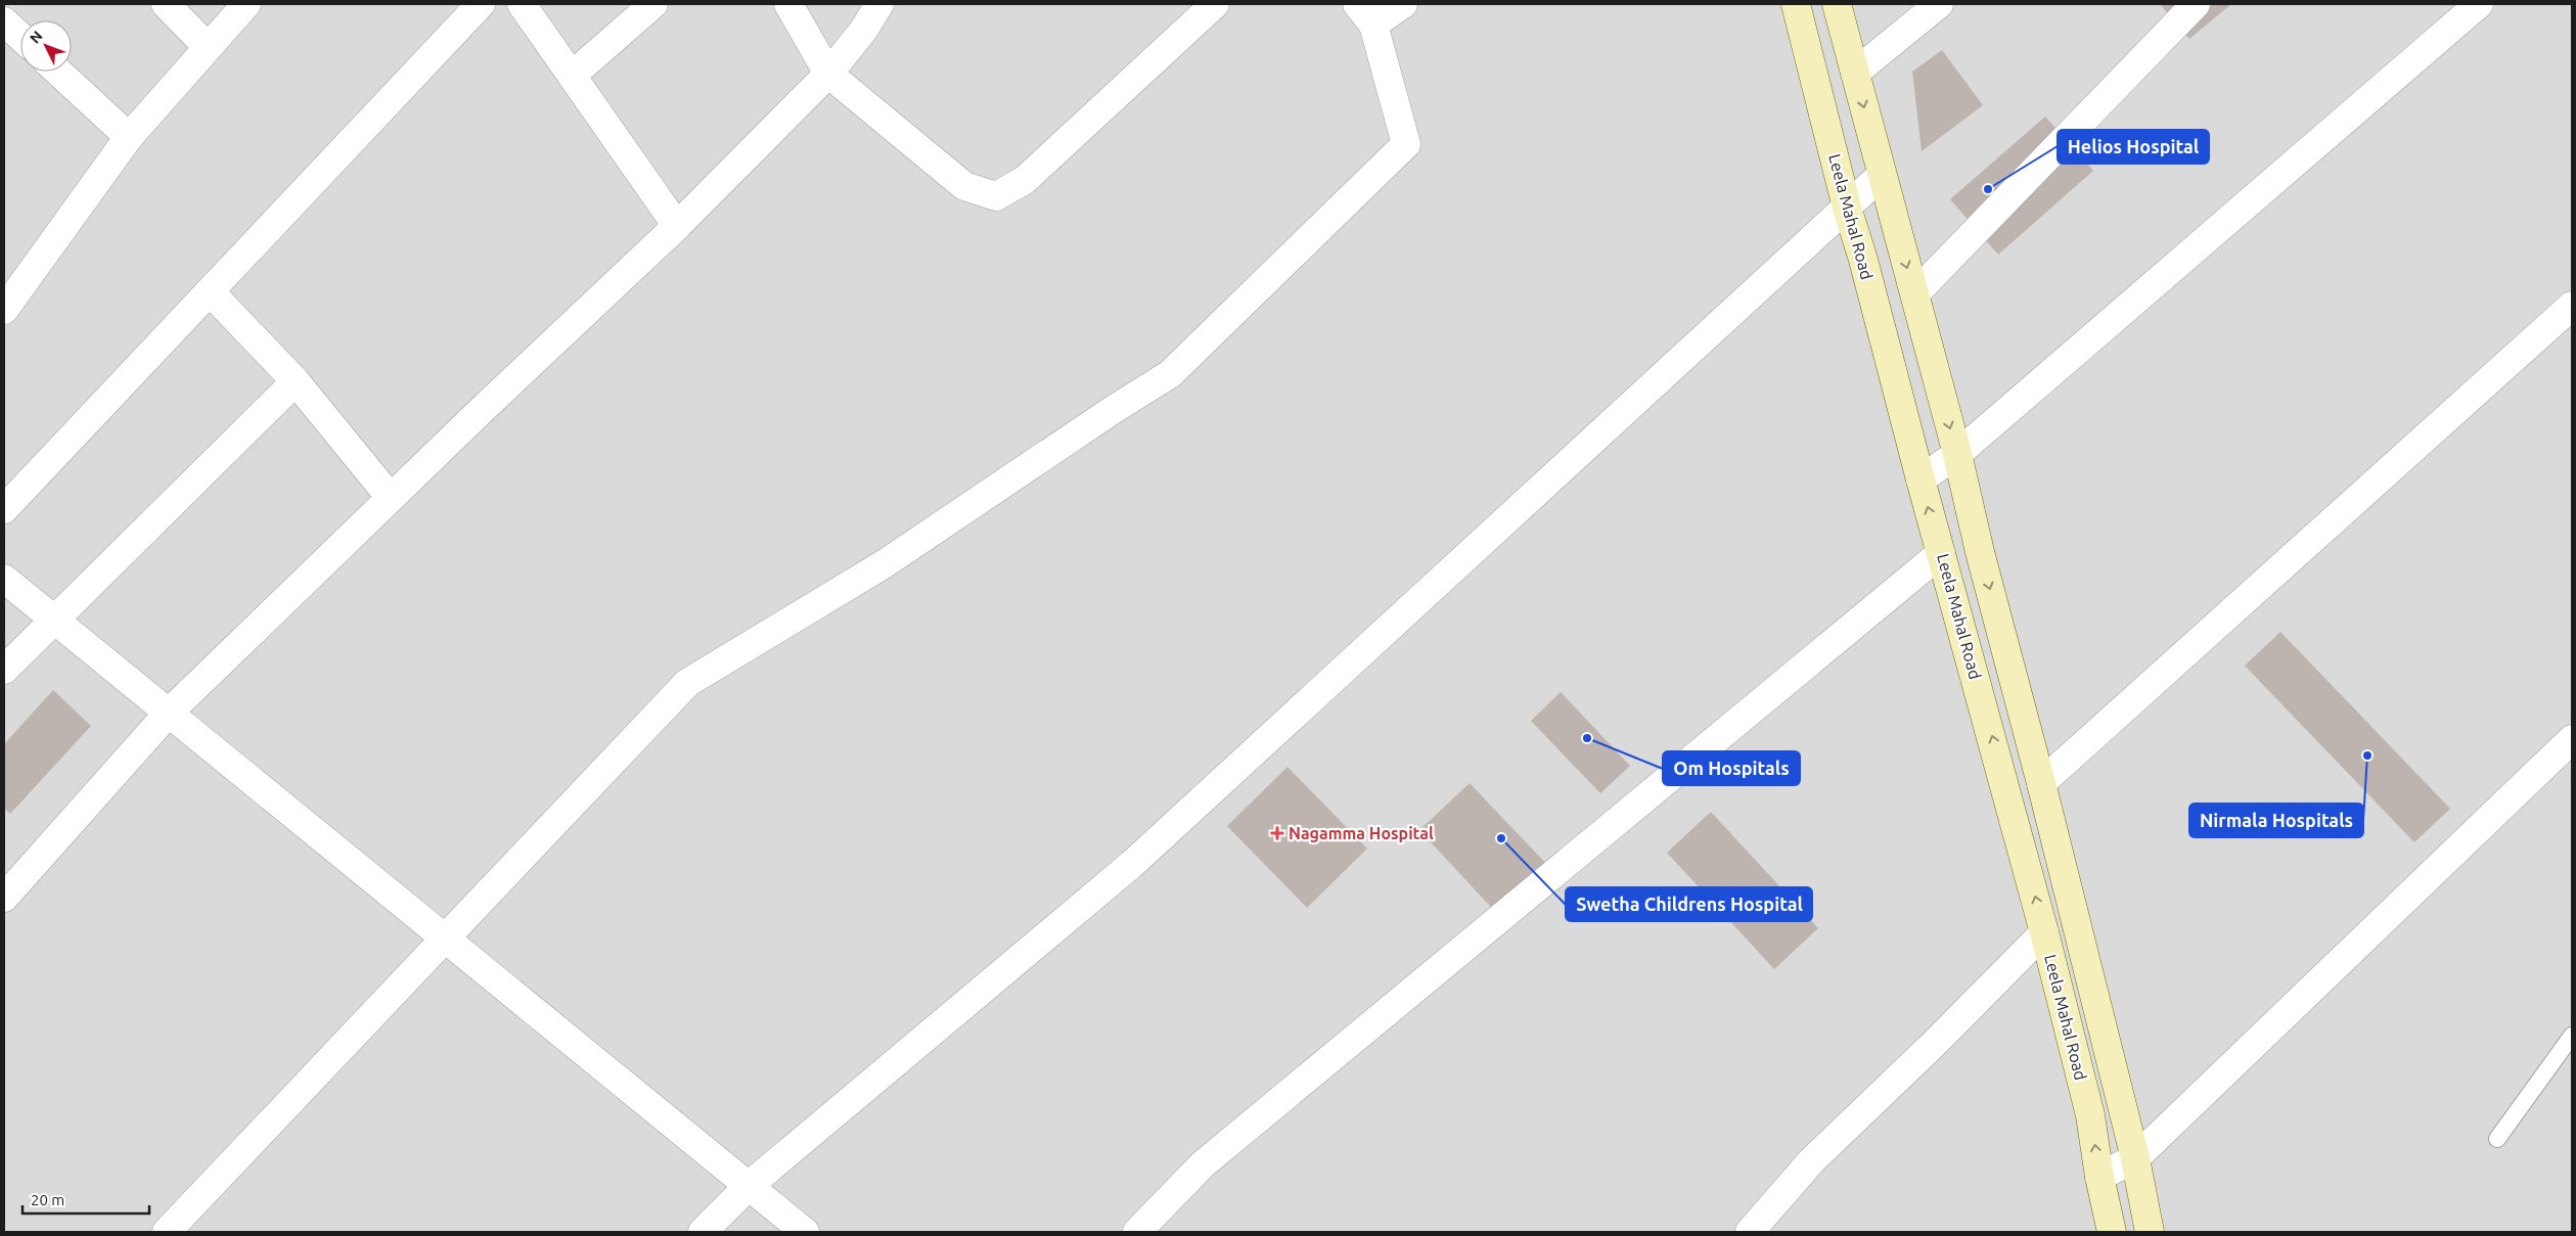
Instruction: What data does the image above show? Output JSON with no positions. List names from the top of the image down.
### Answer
{
  "streets": {
    "main road": ["Leela Mahal Road"]
  },
  "places": {
    "other": [
      "Helios Hospital",
      "Om Hospitals",
      "Nirmala Hospitals",
      "Swetha Childrens Hospital"
    ],
    "health": ["Nagamma Hospital"]
  },
  "scale_bar": "20 m",
  "north": "top left"
}
